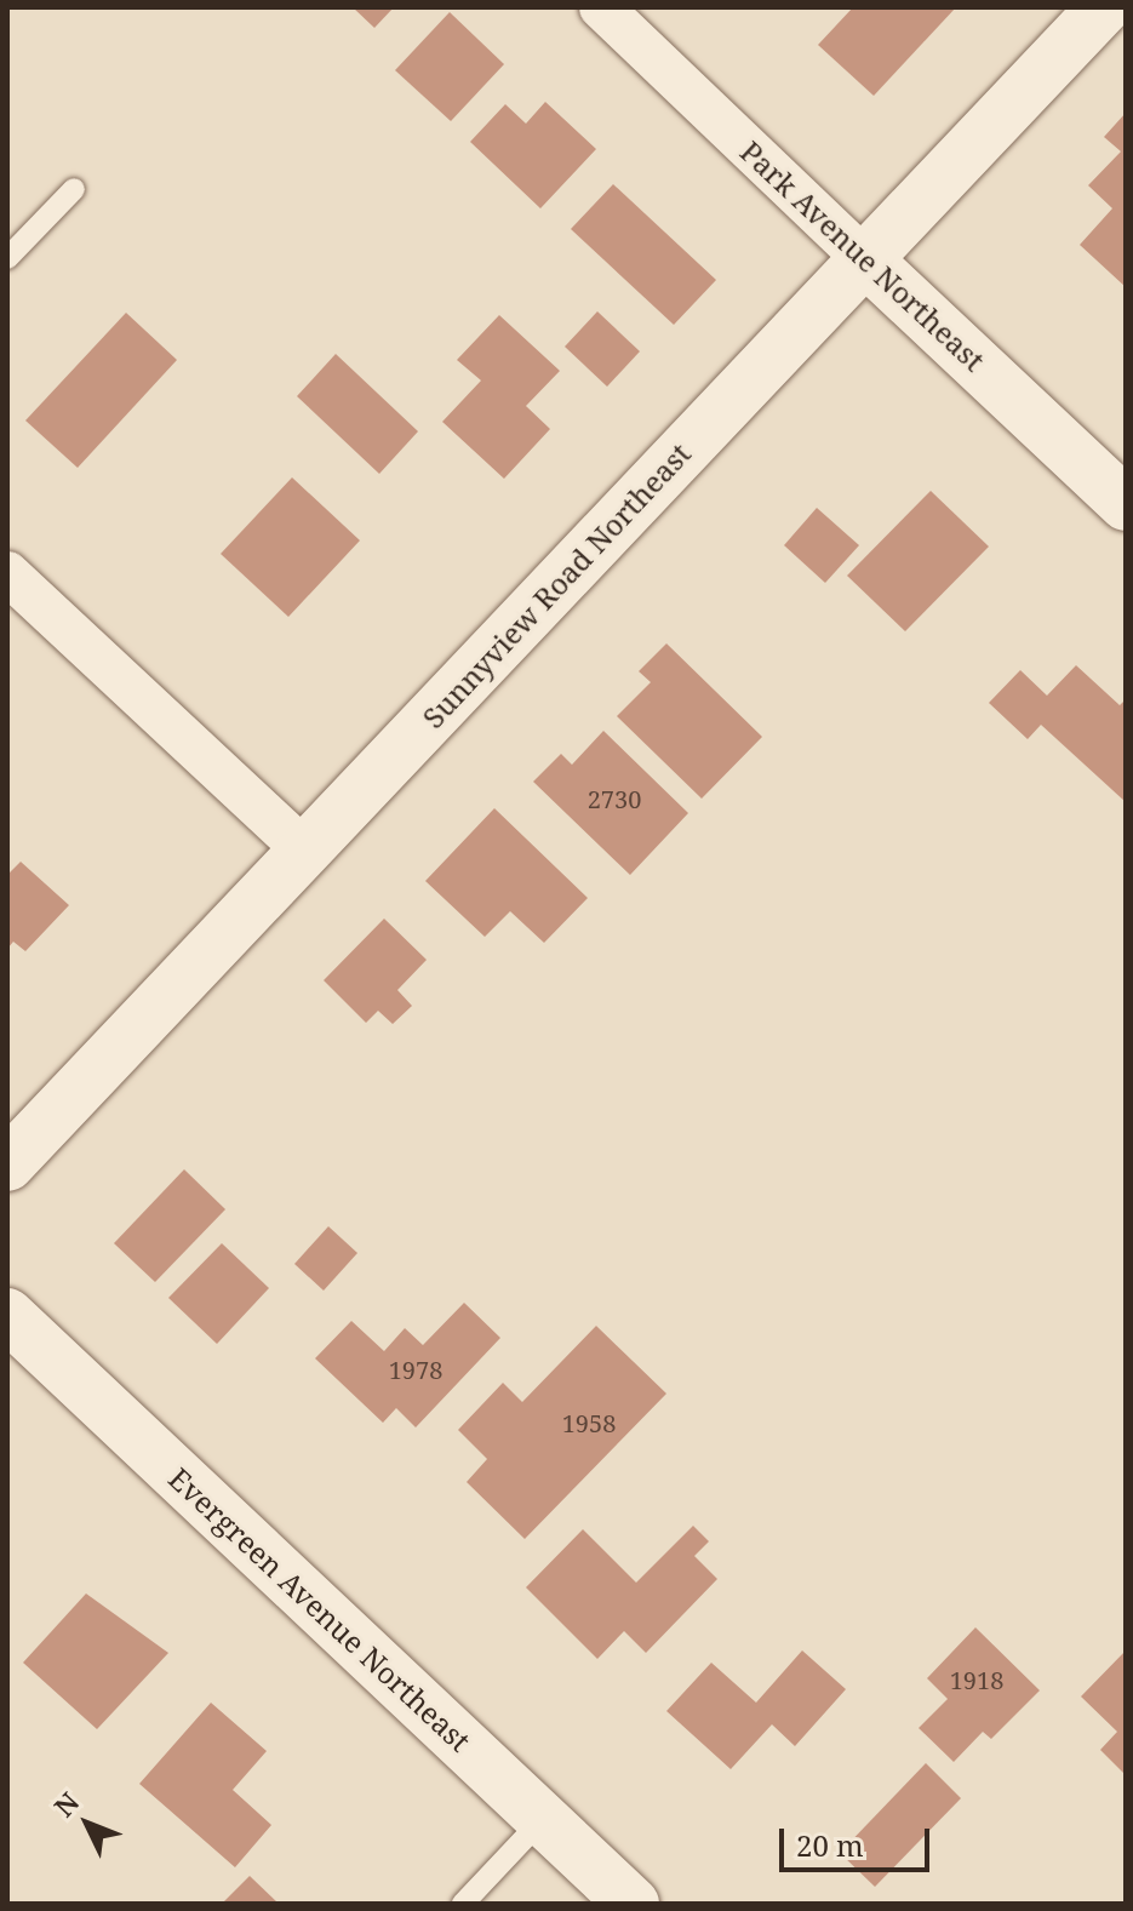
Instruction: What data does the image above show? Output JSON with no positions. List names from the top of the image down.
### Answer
{
  "streets": {
    "main road": ["Park Avenue Northeast", "Sunnyview Road Northeast", "Evergreen Avenue Northeast"]
  },
  "crossings": [
    ["Park Avenue Northeast", "Sunnyview Road Northeast"]
  ],
  "house_numbers": [
    "2730",
    "1978",
    "1958",
    "1918"
  ],
  "scale_bar": "20 m",
  "north": "top left"
}
